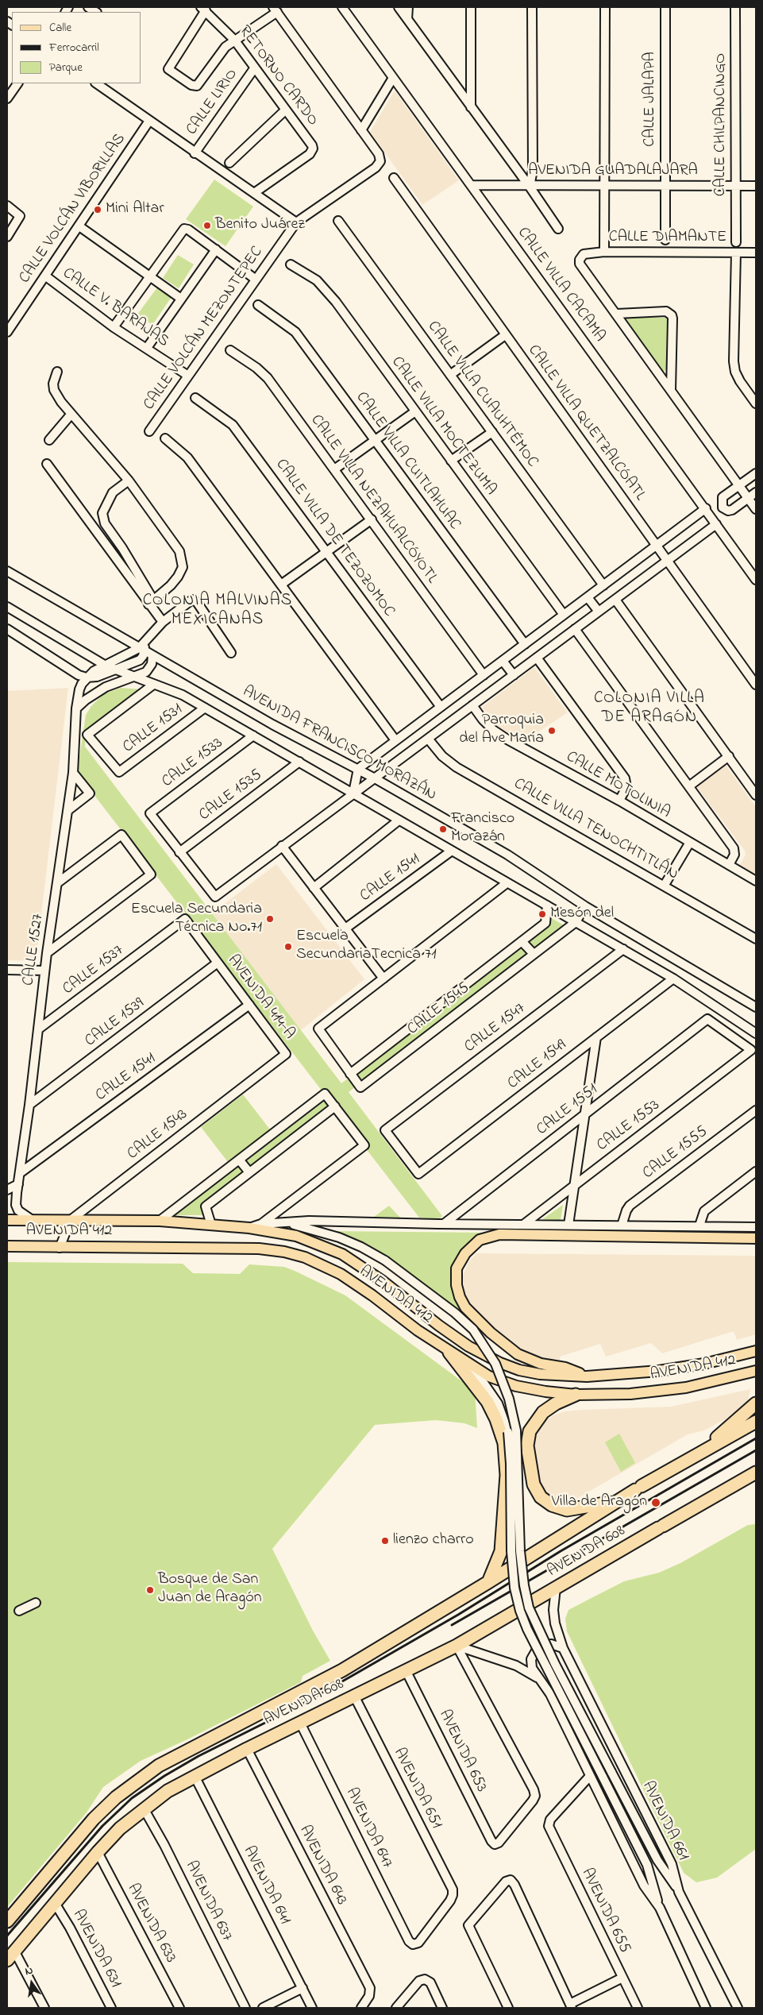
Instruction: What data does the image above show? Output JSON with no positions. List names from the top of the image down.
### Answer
{
  "streets": {
    "highway": ["AVENIDA 608"],
    "main road": ["AVENIDA 412"],
    "street": [
      "RETORNO CARDO",
      "CALLE JALAPA",
      "CALLE LIRIO",
      "CALLE CHILPANCINGO",
      "AVENIDA GUADALAJARA",
      "CALLE VOLCÁN VIBORILLAS",
      "CALLE DIAMANTE",
      "CALLE VILLA CACAMA",
      "CALLE V. BARAJAS",
      "CALLE VOLCÁN MEZONTEPEC",
      "CALLE VILLA CUAUHTÉMOC",
      "CALLE VILLA QUETZALCÓATL",
      "CALLE VILLA MOCTEZUMA",
      "CALLE VILLA CUITLAHUAC",
      "CALLE VILLA NEZAHUALCÓYOTL",
      "CALLE VILLA DE TEZOZOMOC",
      "CALLE 1531",
      "AVENIDA FRANCISCO MORAZÁN",
      "CALLE 1533",
      "CALLE MOTOLINIA",
      "CALLE 1535",
      "CALLE VILLA TENOCHTITLÁN",
      "CALLE 1541",
      "CALLE 1527",
      "CALLE 1537",
      "AVENIDA 414-A",
      "CALLE 1545",
      "CALLE 1539",
      "CALLE 1547",
      "CALLE 1549",
      "CALLE 1551",
      "CALLE 1553",
      "CALLE 1543",
      "CALLE 1555",
      "AVENIDA 653",
      "AVENIDA 651",
      "AVENIDA 661",
      "AVENIDA 647",
      "AVENIDA 643",
      "AVENIDA 641",
      "AVENIDA 637",
      "AVENIDA 655",
      "AVENIDA 633",
      "AVENIDA 631"
    ]
  },
  "crossings": [
    ["RETORNO CARDO", "CALLE LIRIO"],
    ["CALLE JALAPA", "AVENIDA GUADALAJARA"],
    ["CALLE CHILPANCINGO", "AVENIDA GUADALAJARA"],
    ["AVENIDA GUADALAJARA", "CALLE VILLA CACAMA"],
    ["CALLE VOLCÁN VIBORILLAS", "CALLE V. BARAJAS"],
    ["CALLE V. BARAJAS", "CALLE VOLCÁN MEZONTEPEC"],
    ["AVENIDA FRANCISCO MORAZÁN", "CALLE 1545"],
    ["CALLE 1533", "CALLE 1535"],
    ["CALLE 1541", "CALLE 1527"],
    ["CALLE 1541", "AVENIDA 414-A"],
    ["CALLE 1527", "CALLE 1537"],
    ["CALLE 1527", "CALLE 1539"],
    ["CALLE 1527", "AVENIDA 412"],
    ["CALLE 1537", "AVENIDA 414-A"],
    ["AVENIDA 414-A", "CALLE 1545"],
    ["AVENIDA 414-A", "CALLE 1539"],
    ["AVENIDA 414-A", "CALLE 1543"],
    ["CALLE 1547", "CALLE 1549"],
    ["CALLE 1551", "CALLE 1553"],
    ["CALLE 1551", "AVENIDA 412"],
    ["CALLE 1553", "AVENIDA 412"],
    ["CALLE 1543", "AVENIDA 412"],
    ["CALLE 1555", "AVENIDA 412"],
    ["AVENIDA 608", "AVENIDA 653"],
    ["AVENIDA 608", "AVENIDA 651"],
    ["AVENIDA 608", "AVENIDA 661"],
    ["AVENIDA 608", "AVENIDA 647"],
    ["AVENIDA 608", "AVENIDA 643"],
    ["AVENIDA 608", "AVENIDA 641"],
    ["AVENIDA 608", "AVENIDA 637"],
    ["AVENIDA 608", "AVENIDA 633"],
    ["AVENIDA 608", "AVENIDA 631"],
    ["AVENIDA 651", "AVENIDA 647"]
  ],
  "districts": ["COLONIA MALVINAS MEXICANAS", "COLONIA VILLA DE ARAGÓN"],
  "places": [
    "Mini Altar",
    "Benito Juárez",
    "Parroquia del Ave María",
    "Francisco Morazán",
    "Mesón del",
    "Escuela Secundaria Técnica No.71",
    "Escuela SecundariaTecnica 71",
    "Villa de Aragón",
    "lienzo charro",
    "Bosque de San Juan de Aragón"
  ],
  "legend": ["Calle", "Ferrocarril", "Parque"],
  "north": "top"
}
